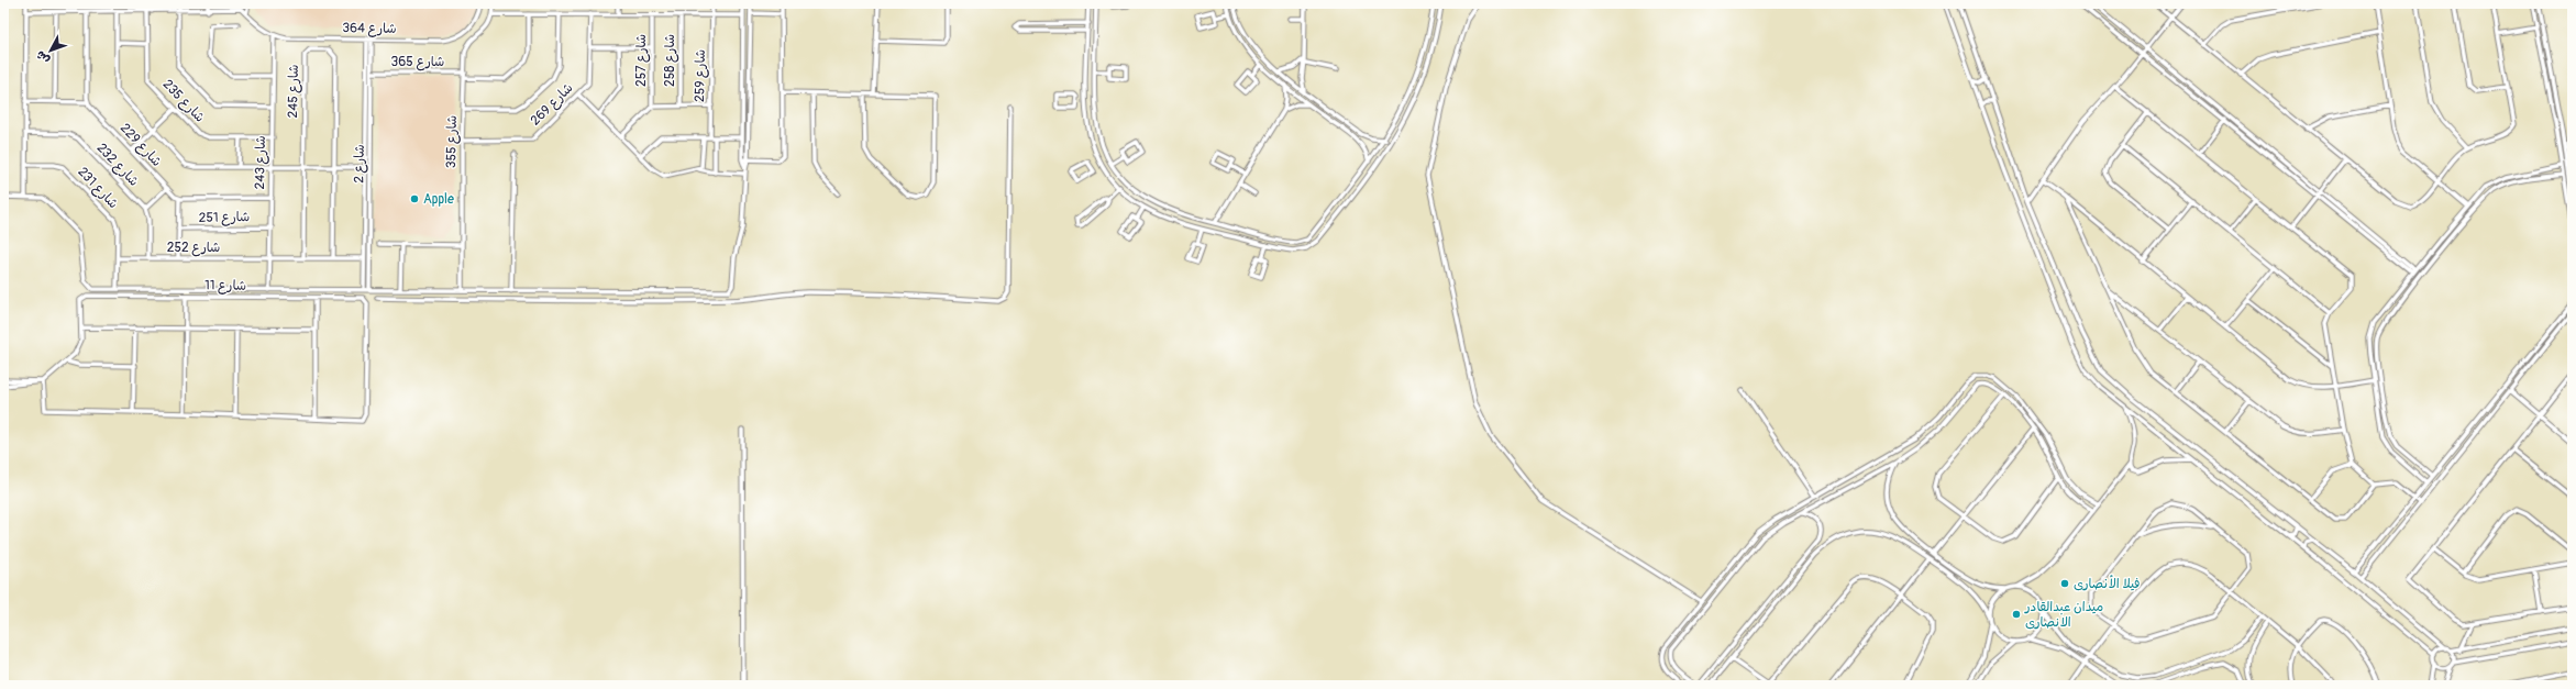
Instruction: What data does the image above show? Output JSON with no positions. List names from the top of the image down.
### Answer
{
  "streets": {
    "street": [
      "شارع 364",
      "شارع 257",
      "شارع 258",
      "شارع 365",
      "شارع 259",
      "شارع 245",
      "شارع 235",
      "شارع 269",
      "شارع 355",
      "شارع 229",
      "شارع 243",
      "شارع 2",
      "شارع 232",
      "شارع 231",
      "شارع 251",
      "شارع 252",
      "شارع 11"
    ]
  },
  "crossings": [
    ["شارع 364", "شارع 243"],
    ["شارع 364", "شارع 2"],
    ["شارع 365", "شارع 355"],
    ["شارع 365", "شارع 2"],
    ["شارع 245", "شارع 252"],
    ["شارع 235", "شارع 243"],
    ["شارع 269", "شارع 355"],
    ["شارع 355", "شارع 11"],
    ["شارع 243", "شارع 251"],
    ["شارع 243", "شارع 252"],
    ["شارع 243", "شارع 11"],
    ["شارع 2", "شارع 252"],
    ["شارع 2", "شارع 11"],
    ["شارع 231", "شارع 252"],
    ["شارع 231", "شارع 11"]
  ],
  "places": ["Apple", "فيلا الأنصارى", "ميدان عبدالقادر الانصارى"],
  "north": "bottom left"
}
